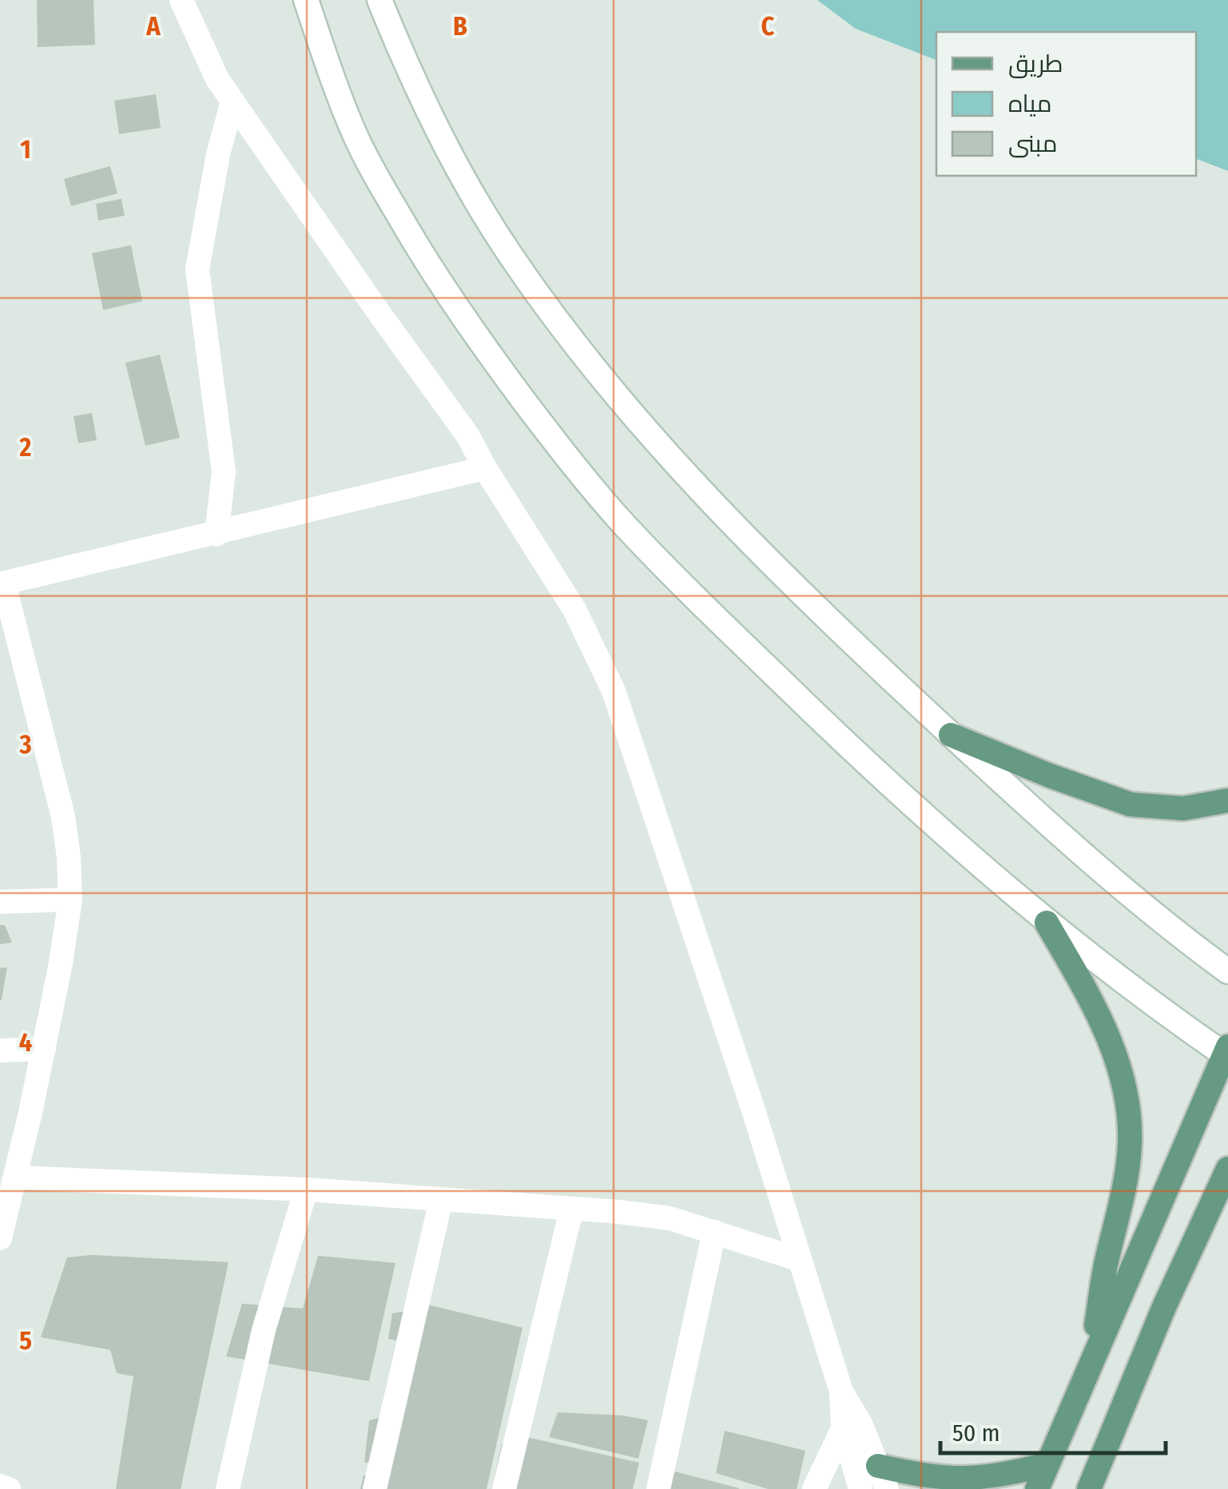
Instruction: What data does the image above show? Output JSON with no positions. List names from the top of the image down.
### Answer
{
  "legend": ["طريق", "مياه", "مبنى"],
  "scale_bar": "50 m",
  "grid": {
    "columns": ["A", "B", "C"],
    "rows": [
      "1",
      "2",
      "3",
      "4",
      "5"
    ]
  }
}
